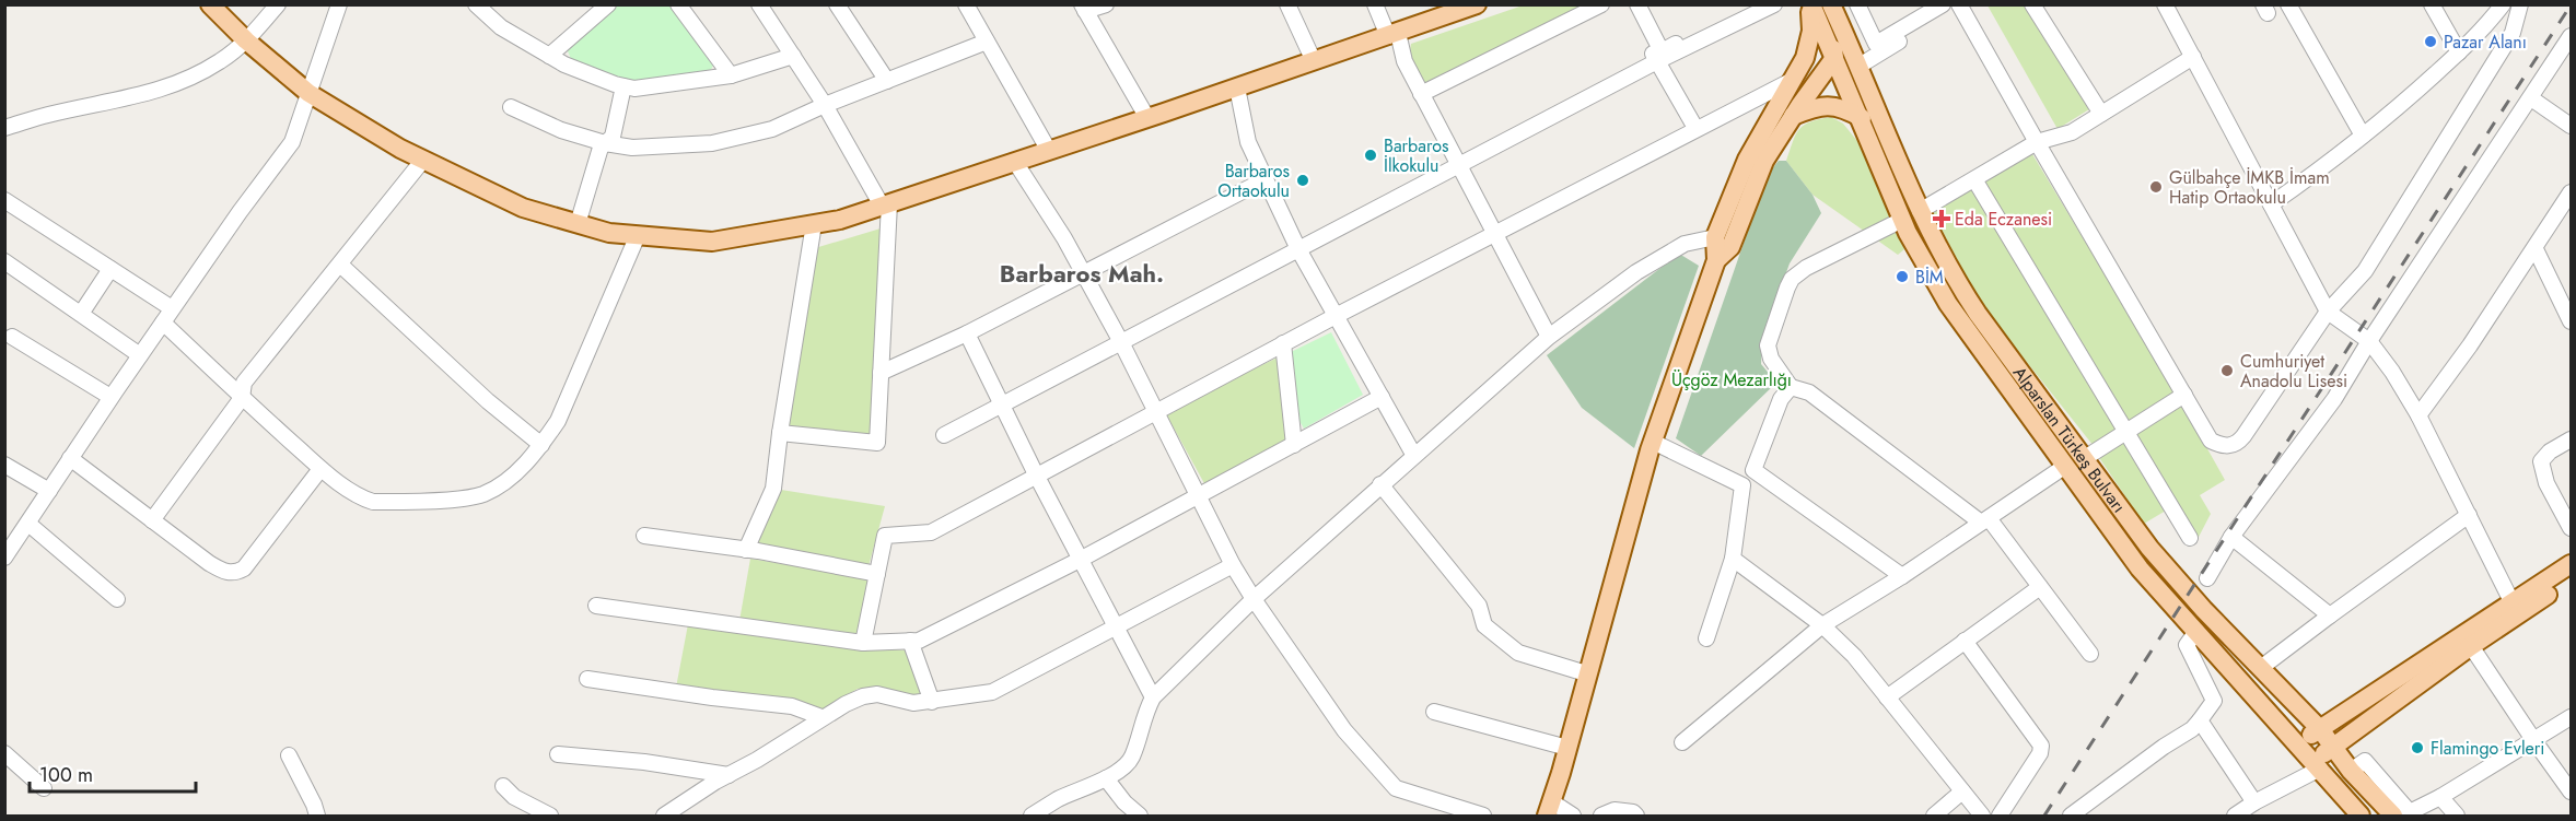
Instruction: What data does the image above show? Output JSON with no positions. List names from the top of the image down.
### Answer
{
  "streets": {
    "main road": ["Alparslan Türkeş Bulvarı"]
  },
  "districts": ["Barbaros Mah."],
  "parks": ["Üçgöz Mezarlığı"],
  "places": {
    "other": [
      "Pazar Alanı",
      "Barbaros İlkokulu",
      "Barbaros Ortaokulu",
      "Gülbahçe İMKB İmam Hatip Ortaokulu",
      "BİM",
      "Cumhuriyet Anadolu Lisesi",
      "Flamingo Evleri"
    ],
    "health": ["Eda Eczanesi"]
  },
  "scale_bar": "100 m"
}
